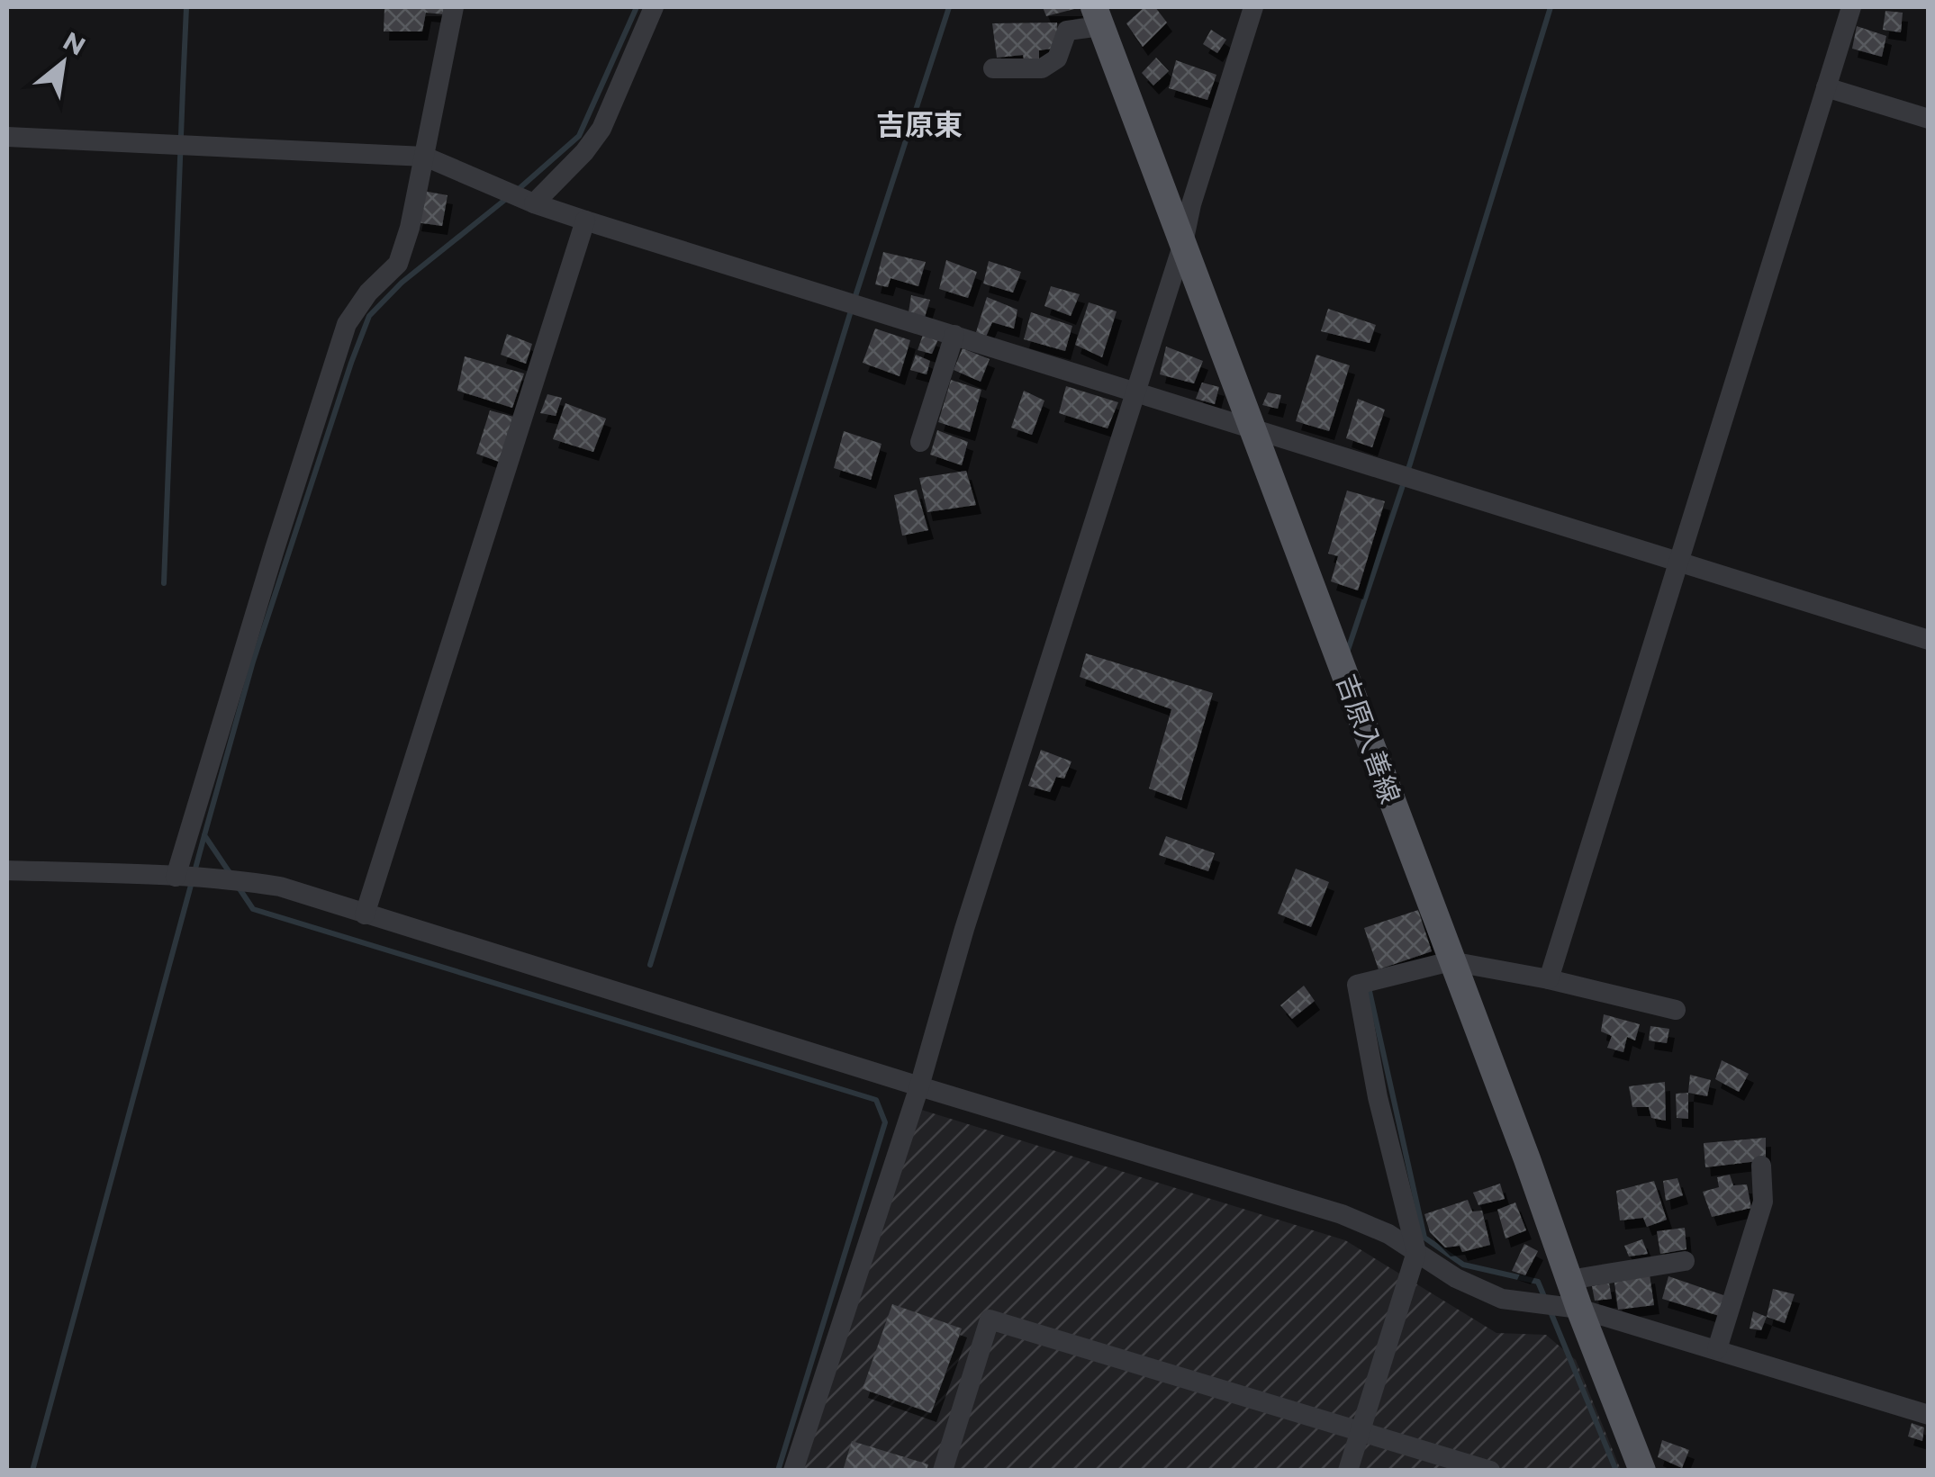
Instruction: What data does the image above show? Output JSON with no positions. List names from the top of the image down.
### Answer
{
  "streets": {
    "main road": ["吉原入善線"]
  },
  "districts": ["吉原東"],
  "north": "top right"
}
